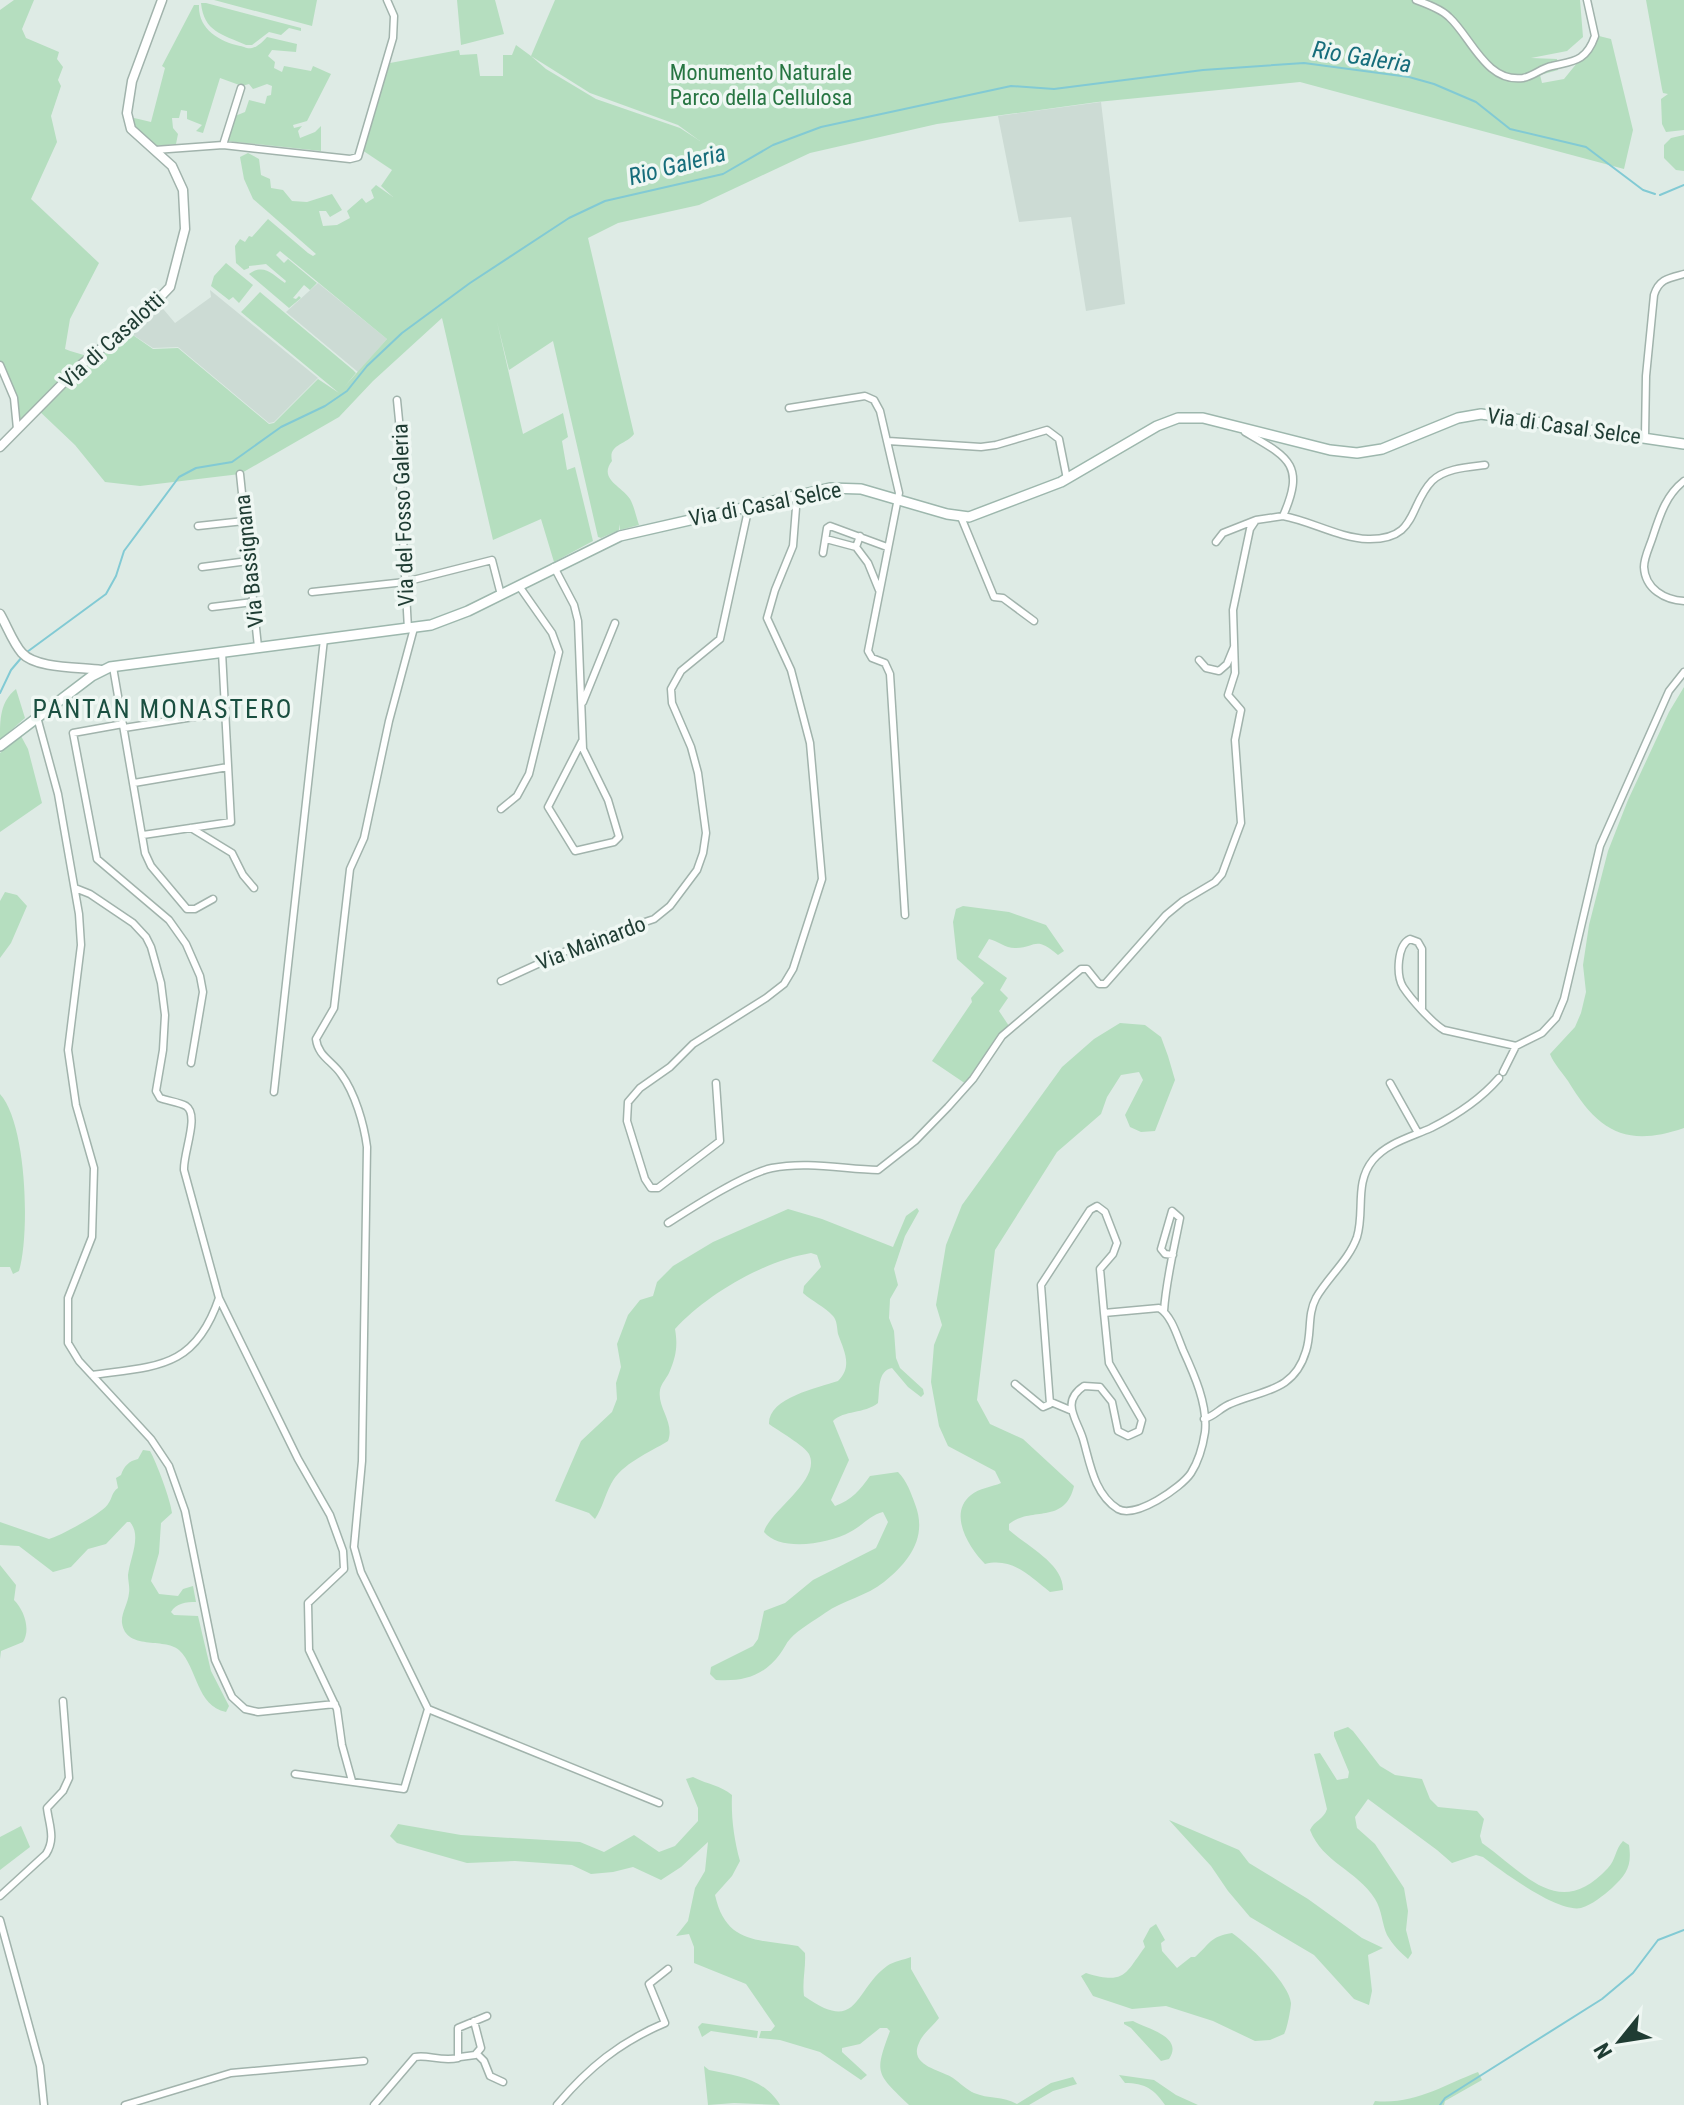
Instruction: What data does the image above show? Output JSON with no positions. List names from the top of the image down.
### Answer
{
  "streets": {
    "main road": ["Via di Casal Selce"],
    "street": [
      "Via di Casalotti",
      "Via del Fosso Galeria",
      "Via Bassignana",
      "Via Mainardo"
    ]
  },
  "crossings": [
    ["Via di Casal Selce", "Via del Fosso Galeria"],
    ["Via di Casal Selce", "Via Bassignana"],
    ["Via di Casal Selce", "Via Mainardo"]
  ],
  "districts": ["PANTAN MONASTERO"],
  "water": ["Rio Galeria"],
  "parks": ["Monumento Naturale Parco della Cellulosa"],
  "north": "bottom left"
}
